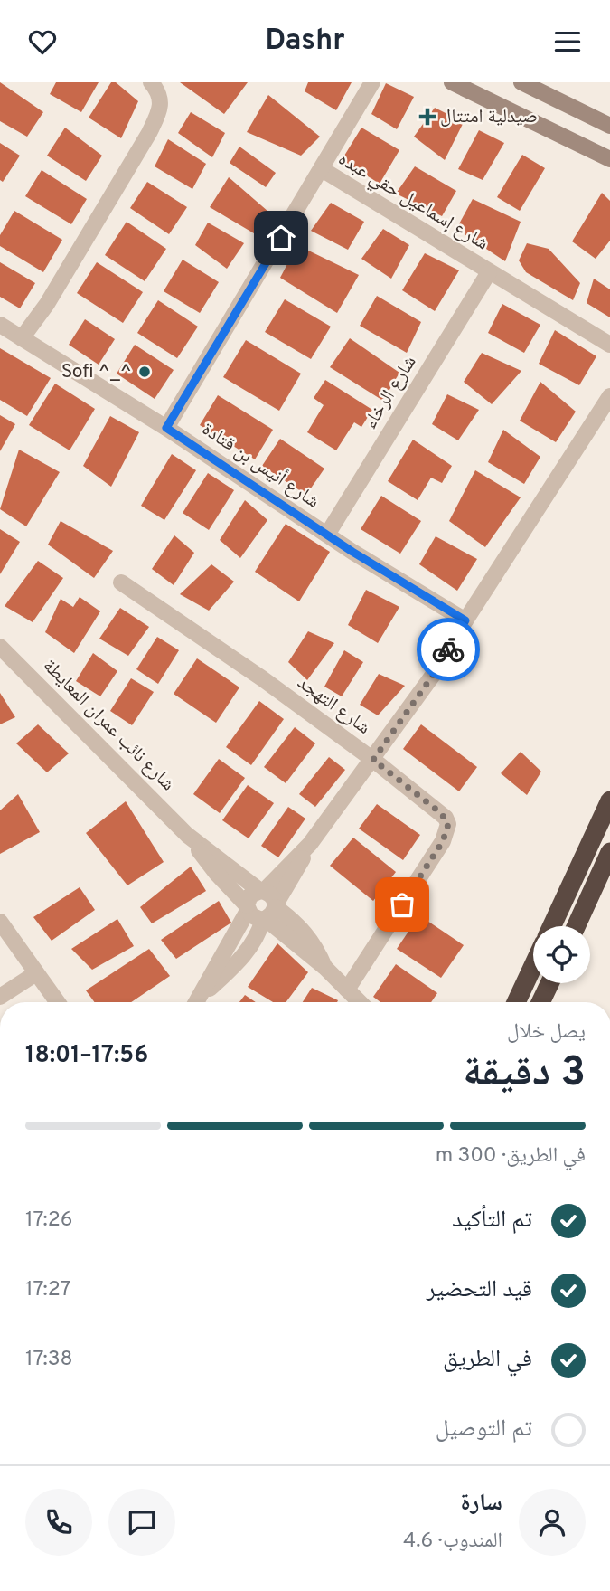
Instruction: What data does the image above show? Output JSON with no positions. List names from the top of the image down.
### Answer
{
  "streets": {
    "street": [
      "شارع إسماعيل حقي عبده",
      "شارع الرخاء",
      "شارع أنيس بن قتادة",
      "شارع التهجد",
      "شارع نائب عمران المعايطة"
    ]
  },
  "crossings": [
    ["شارع إسماعيل حقي عبده", "شارع الرخاء"],
    ["شارع إسماعيل حقي عبده", "شارع أنيس بن قتادة"],
    ["شارع الرخاء", "شارع أنيس بن قتادة"]
  ],
  "places": {
    "health": ["صيدلية امتتال"],
    "other": ["Sofi ^_^"]
  },
  "page": {
    "header": "Dashr",
    "heading": ["3 دقيقة", "يصل خلال", "17:56–18:01"],
    "panel": ["سارة", "المندوب · 4.6"],
    "bar": "في الطريق · 300 m",
    "list": [
      ["تم التأكيد", "17:26"],
      ["قيد التحضير", "17:27"],
      ["في الطريق", "17:38"],
      "تم التوصيل"
    ]
  }
}
